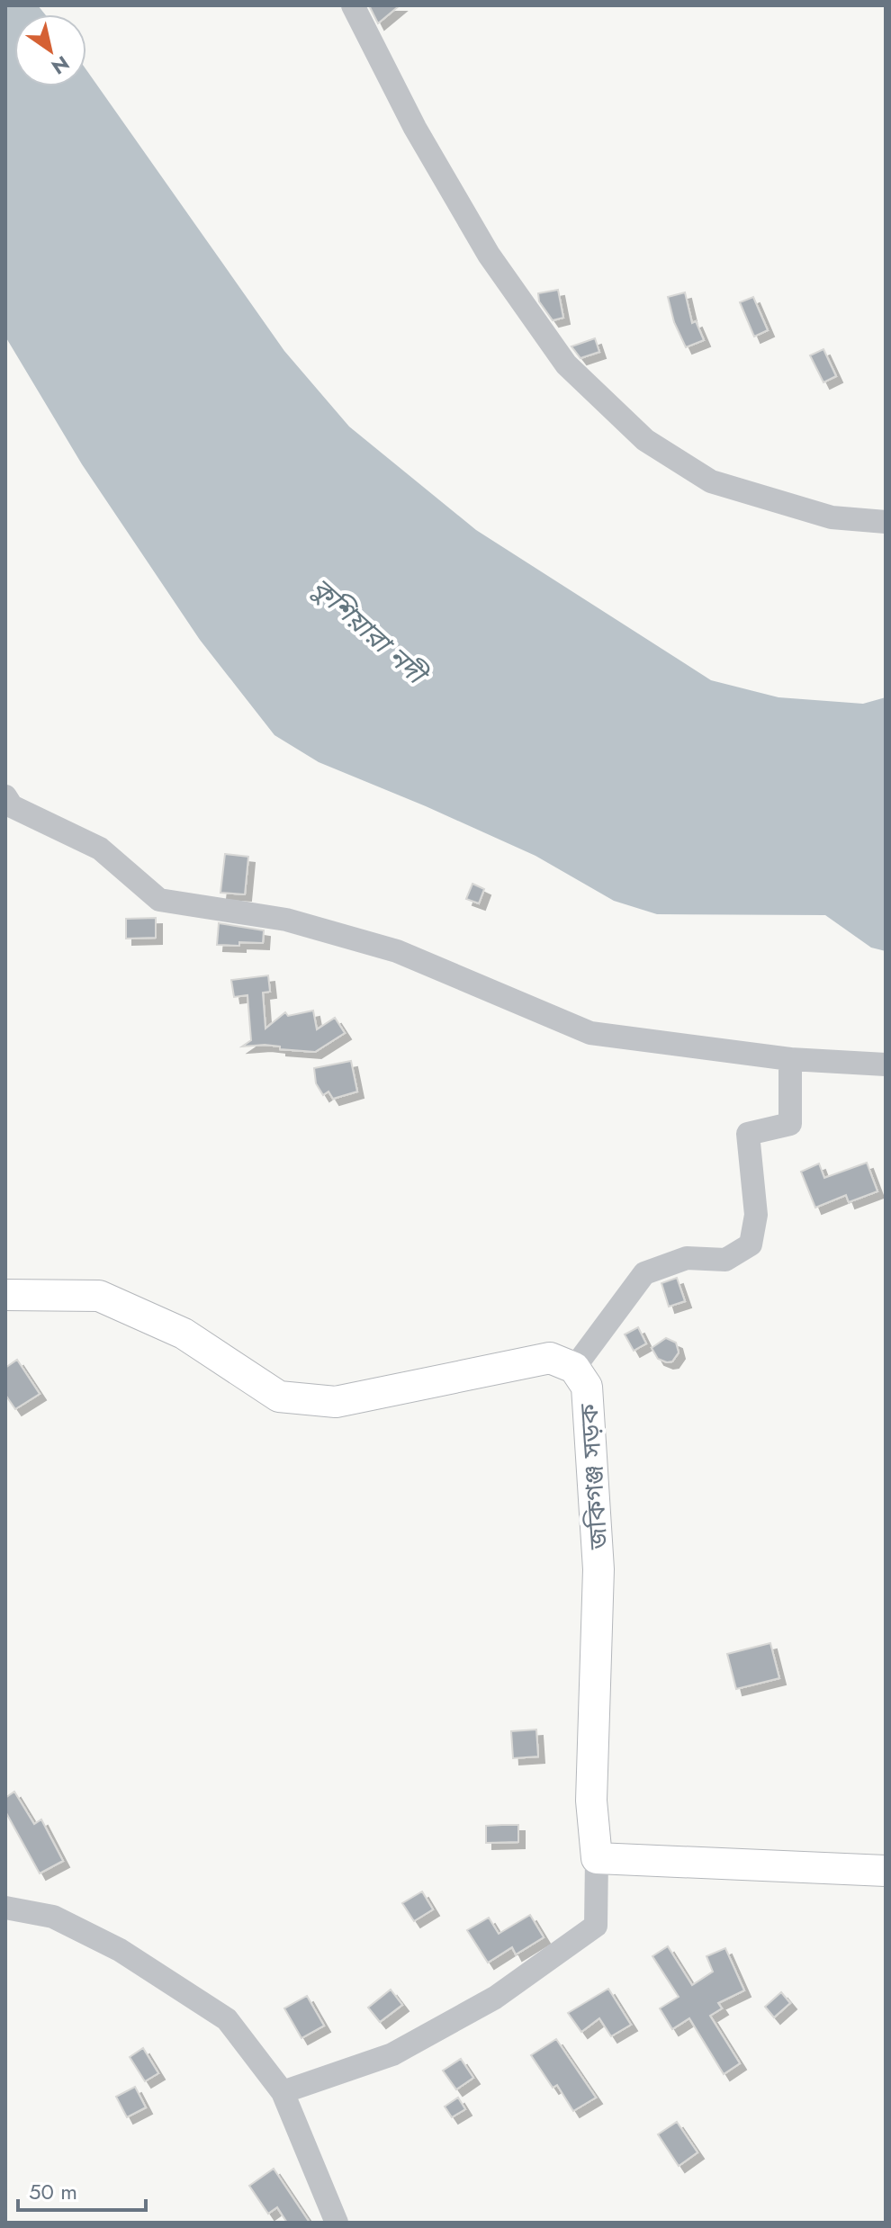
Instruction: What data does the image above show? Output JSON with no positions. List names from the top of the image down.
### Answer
{
  "streets": {
    "main road": ["জকিগঞ্জ সড়ক"]
  },
  "water": ["কুশিয়ারা নদী"],
  "scale_bar": "50 m",
  "north": "bottom right"
}
